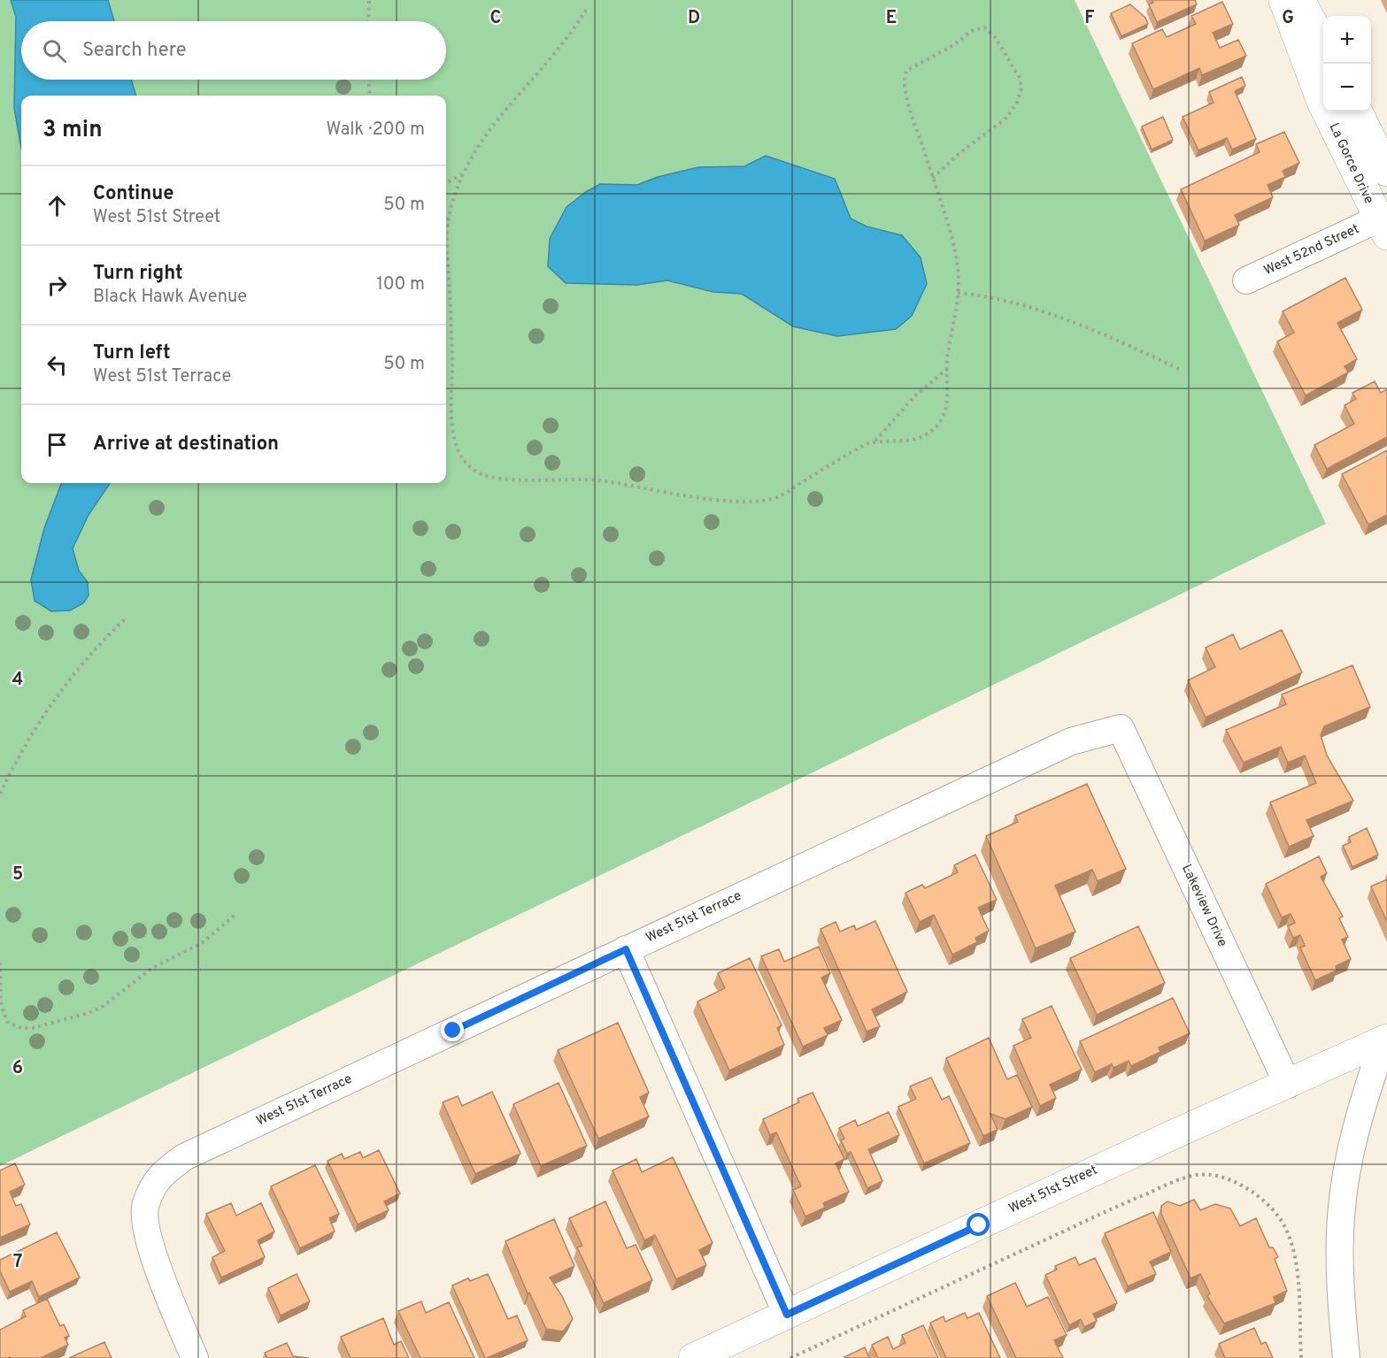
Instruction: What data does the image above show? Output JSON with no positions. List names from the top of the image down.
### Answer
{
  "streets": {
    "street": [
      "La Gorce Drive",
      "West 52nd Street",
      "Lakeview Drive",
      "West 51st Terrace",
      "West 51st Street"
    ]
  },
  "crossings": [
    ["La Gorce Drive", "West 52nd Street"],
    ["Lakeview Drive", "West 51st Terrace"],
    ["Lakeview Drive", "West 51st Street"]
  ],
  "page": {
    "map_buttons": ["+", "−"],
    "search": "Search here",
    "heading": ["3 min", "Walk · 200 m"],
    "list": [
      ["Continue", "West 51st Street", "50 m"],
      ["Turn right", "Black Hawk Avenue", "100 m"],
      ["Turn left", "West 51st Terrace", "50 m"],
      "Arrive at destination"
    ]
  },
  "grid": {
    "columns": [
      "C",
      "D",
      "E",
      "F",
      "G"
    ],
    "rows": [
      "4",
      "5",
      "6",
      "7"
    ]
  }
}
